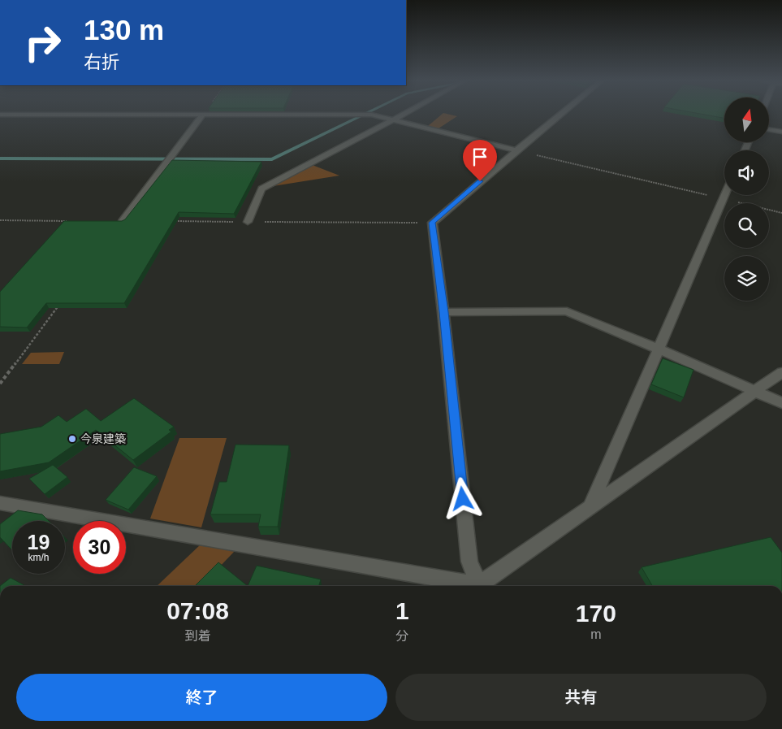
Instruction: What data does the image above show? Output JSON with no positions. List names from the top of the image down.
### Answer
{
  "places": ["今泉建築"],
  "north": "top",
  "page": {
    "turn": ["130 m", "右折"],
    "speed": "19 km/h",
    "limit": "30",
    "eta": [
      "07:08",
      "到着",
      "1",
      "分",
      "170",
      "m"
    ],
    "buttons": ["終了", "共有"]
  }
}
